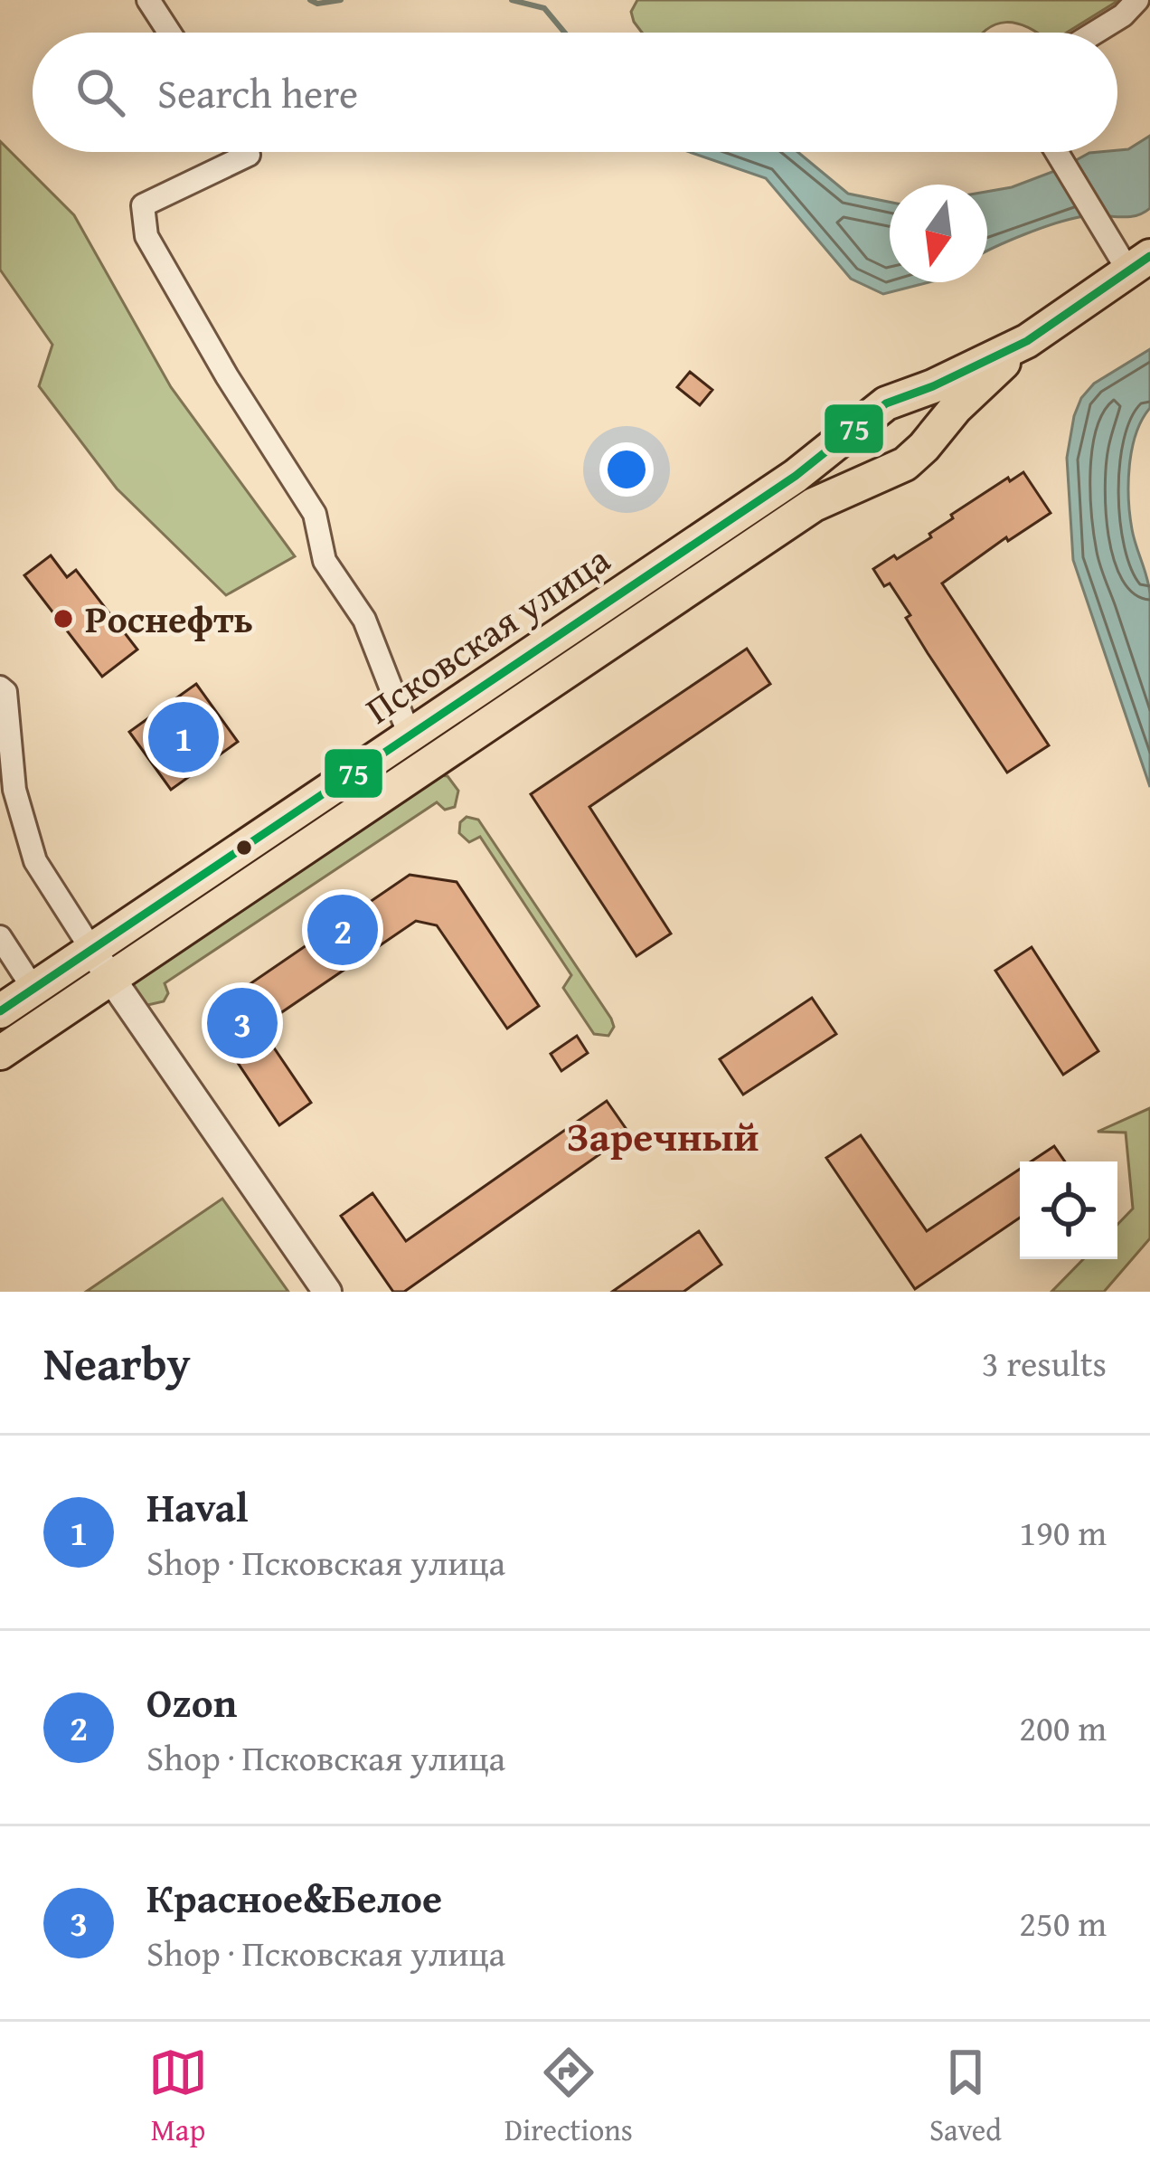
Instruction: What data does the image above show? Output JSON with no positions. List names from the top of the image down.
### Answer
{
  "streets": {
    "main road": ["Псковская улица"]
  },
  "districts": ["Заречный"],
  "places": ["Роснефть"],
  "lines": ["transit line 75"],
  "north": "bottom",
  "page": {
    "search": "Search here",
    "pins": ["1", "2", "3"],
    "heading": ["Nearby", "3 results"],
    "list": [
      {
        "mark": "1",
        "name": "Haval",
        "note": "Shop · Псковская улица",
        "value": "190 m"
      },
      {
        "mark": "2",
        "name": "Ozon",
        "note": "Shop · Псковская улица",
        "value": "200 m"
      },
      {
        "mark": "3",
        "name": "Красное&Белое",
        "note": "Shop · Псковская улица",
        "value": "250 m"
      }
    ],
    "nav": ["Map", "Directions", "Saved"]
  }
}
